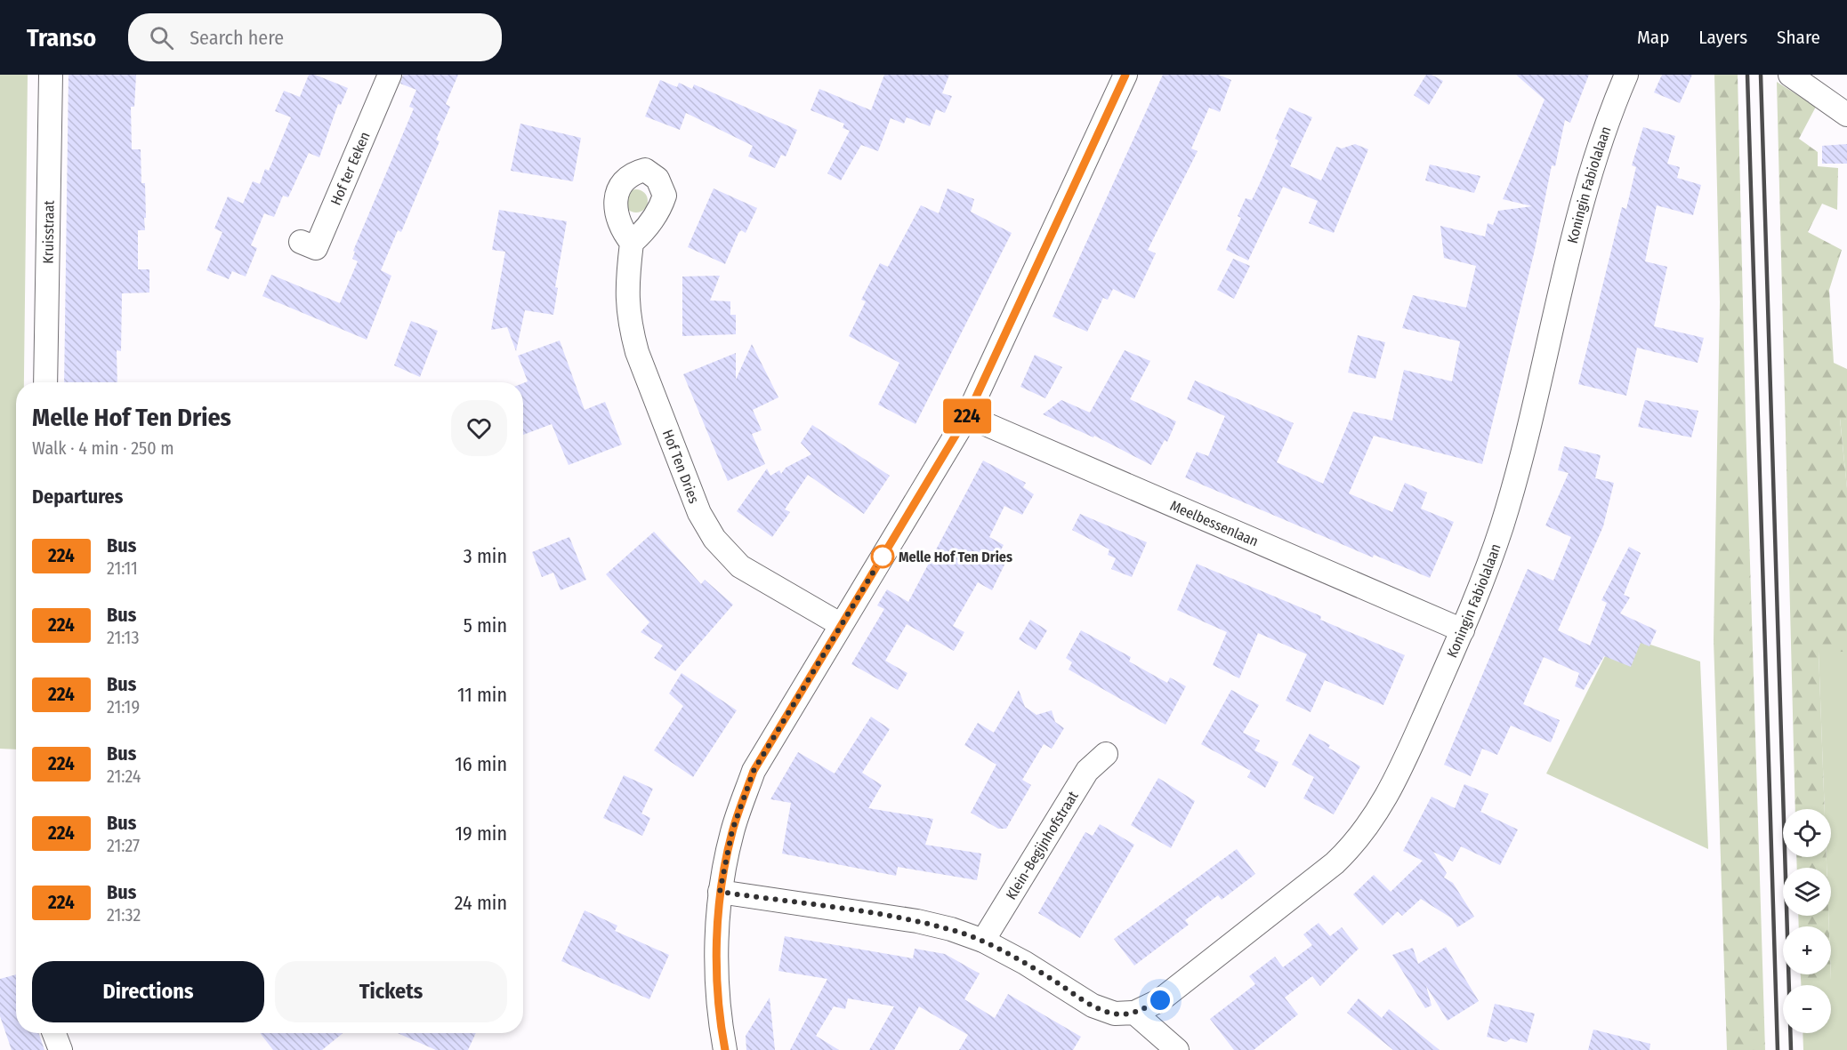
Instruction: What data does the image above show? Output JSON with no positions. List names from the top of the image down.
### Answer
{
  "streets": {
    "street": [
      "Hof ter Eeken",
      "Koningin Fabiolalaan",
      "Kruisstraat",
      "Hof Ten Dries",
      "Meelbessenlaan",
      "Klein-Begijnhofstraat"
    ]
  },
  "crossings": [
    ["Koningin Fabiolalaan", "Meelbessenlaan"]
  ],
  "places": ["Melle Hof Ten Dries"],
  "lines": ["bus line 224"],
  "page": {
    "header": "Transo",
    "search": "Search here",
    "nav": ["Map", "Layers", "Share"],
    "on_map": "224",
    "heading": [
      ["Melle Hof Ten Dries", "Walk · 4 min · 250 m"],
      "Departures"
    ],
    "list": [
      {
        "mark": "224",
        "name": "Bus",
        "note": "21:11",
        "value": "3 min"
      },
      {
        "mark": "224",
        "name": "Bus",
        "note": "21:13",
        "value": "5 min"
      },
      {
        "mark": "224",
        "name": "Bus",
        "note": "21:19",
        "value": "11 min"
      },
      {
        "mark": "224",
        "name": "Bus",
        "note": "21:24",
        "value": "16 min"
      },
      {
        "mark": "224",
        "name": "Bus",
        "note": "21:27",
        "value": "19 min"
      },
      {
        "mark": "224",
        "name": "Bus",
        "note": "21:32",
        "value": "24 min"
      }
    ],
    "map_buttons": ["+", "−"],
    "buttons": ["Directions", "Tickets"]
  }
}
